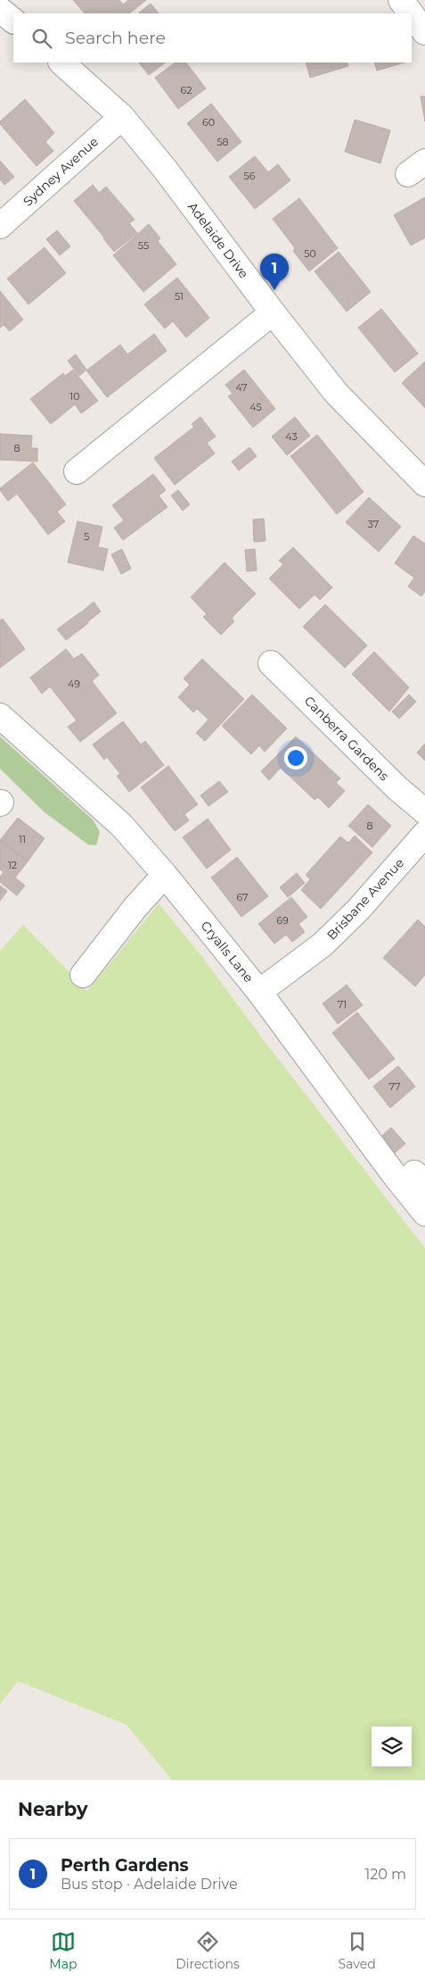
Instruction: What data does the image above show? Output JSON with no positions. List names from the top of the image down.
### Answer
{
  "streets": {
    "street": [
      "Sydney Avenue",
      "Adelaide Drive",
      "Canberra Gardens",
      "Brisbane Avenue",
      "Cryalls Lane"
    ]
  },
  "crossings": [
    ["Sydney Avenue", "Adelaide Drive"],
    ["Brisbane Avenue", "Cryalls Lane"]
  ],
  "house_numbers": [
    "62",
    "60",
    "58",
    "56",
    "55",
    "50",
    "51",
    "47",
    "10",
    "45",
    "43",
    "8",
    "37",
    "5",
    "49",
    "8",
    "11",
    "12",
    "67",
    "69",
    "71",
    "77"
  ],
  "page": {
    "search": "Search here",
    "pins": "1",
    "heading": "Nearby",
    "list": [
      {
        "mark": "1",
        "name": "Perth Gardens",
        "note": "Bus stop · Adelaide Drive",
        "value": "120 m"
      }
    ],
    "nav": ["Map", "Directions", "Saved"]
  }
}
